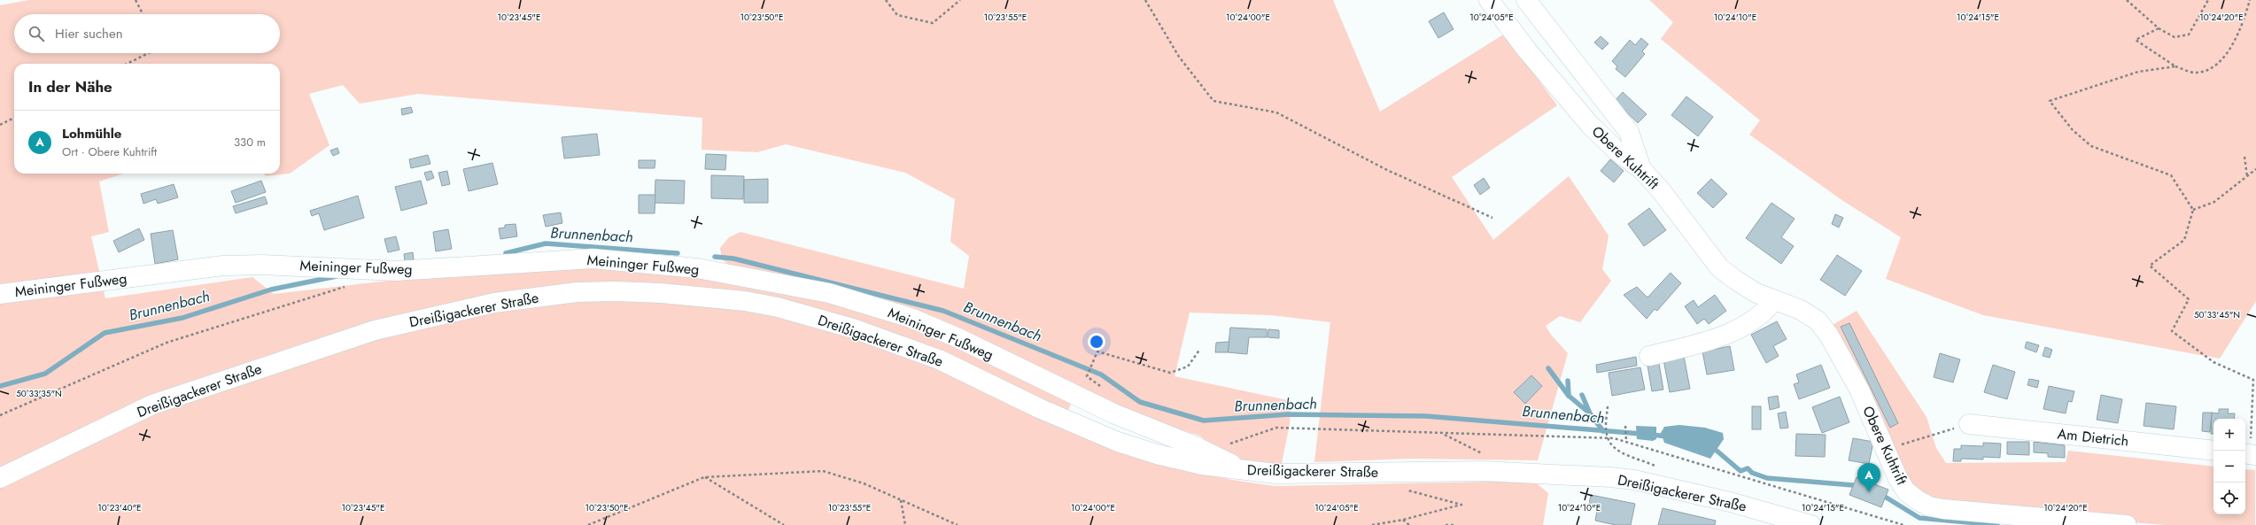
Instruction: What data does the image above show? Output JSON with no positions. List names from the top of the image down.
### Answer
{
  "streets": {
    "street": [
      "Obere Kuhtrift",
      "Meininger Fußweg",
      "Dreißigackerer Straße",
      "Am Dietrich"
    ]
  },
  "crossings": [
    ["Meininger Fußweg", "Dreißigackerer Straße"]
  ],
  "water": ["Brunnenbach"],
  "page": {
    "search": "Hier suchen",
    "heading": "In der Nähe",
    "list": [
      {
        "mark": "A",
        "name": "Lohmühle",
        "note": "Ort · Obere Kuhtrift",
        "value": "330 m"
      }
    ],
    "map_buttons": ["+", "−"],
    "pins": "A"
  },
  "coordinates": [
    "10°23'45\"E",
    "10°23'50\"E",
    "10°23'55\"E",
    "10°24'00\"E",
    "10°24'05\"E",
    "10°24'10\"E",
    "10°24'15\"E",
    "10°24'20\"E",
    "50°33'45\"N",
    "50°33'35\"N",
    "10°23'40\"E"
  ]
}
